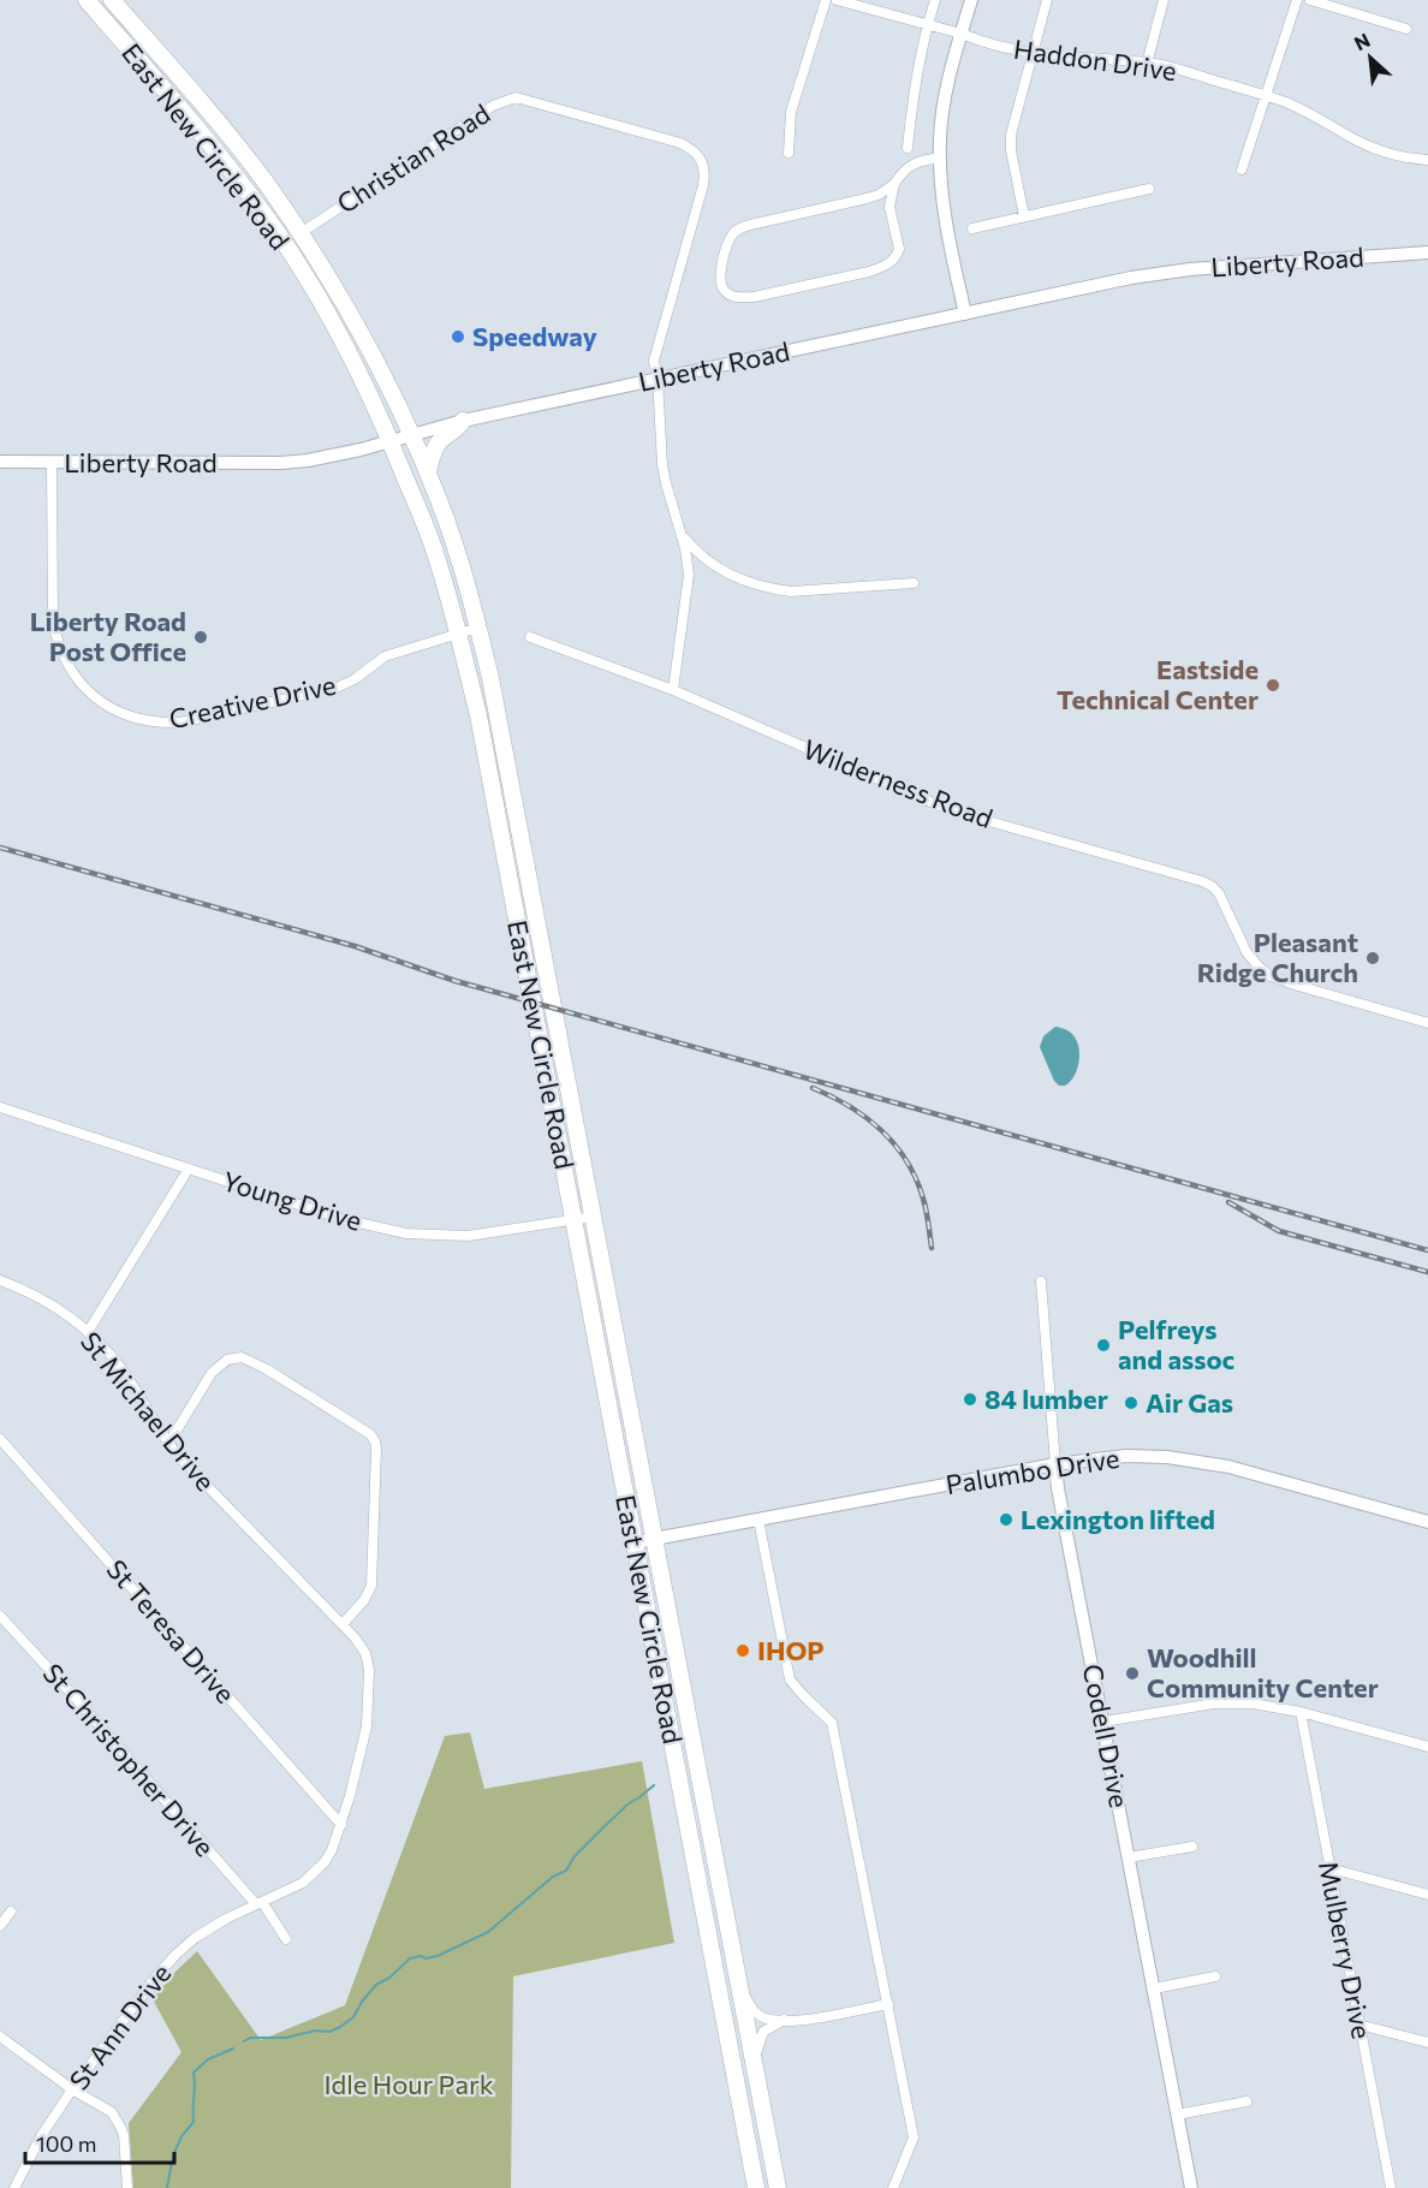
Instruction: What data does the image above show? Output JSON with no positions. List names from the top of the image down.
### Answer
{
  "streets": {
    "highway": ["East New Circle Road"],
    "street": [
      "Haddon Drive",
      "Christian Road",
      "Liberty Road",
      "Creative Drive",
      "Wilderness Road",
      "Young Drive",
      "St Michael Drive",
      "Palumbo Drive",
      "St Teresa Drive",
      "Codell Drive",
      "St Christopher Drive",
      "Mulberry Drive",
      "St Ann Drive"
    ]
  },
  "crossings": [
    ["East New Circle Road", "Christian Road"],
    ["East New Circle Road", "Liberty Road"],
    ["East New Circle Road", "Creative Drive"],
    ["East New Circle Road", "Young Drive"],
    ["East New Circle Road", "Palumbo Drive"],
    ["Christian Road", "Liberty Road"],
    ["Liberty Road", "Creative Drive"],
    ["St Michael Drive", "St Ann Drive"],
    ["Palumbo Drive", "Codell Drive"],
    ["St Teresa Drive", "St Ann Drive"],
    ["St Christopher Drive", "St Ann Drive"]
  ],
  "parks": ["Idle Hour Park"],
  "places": [
    "Speedway",
    "Liberty Road Post Office",
    "Eastside Technical Center",
    "Pleasant Ridge Church",
    "Pelfreys and assoc",
    "84 lumber",
    "Air Gas",
    "Lexington lifted",
    "IHOP",
    "Woodhill Community Center"
  ],
  "scale_bar": "100 m",
  "north": "top left"
}
